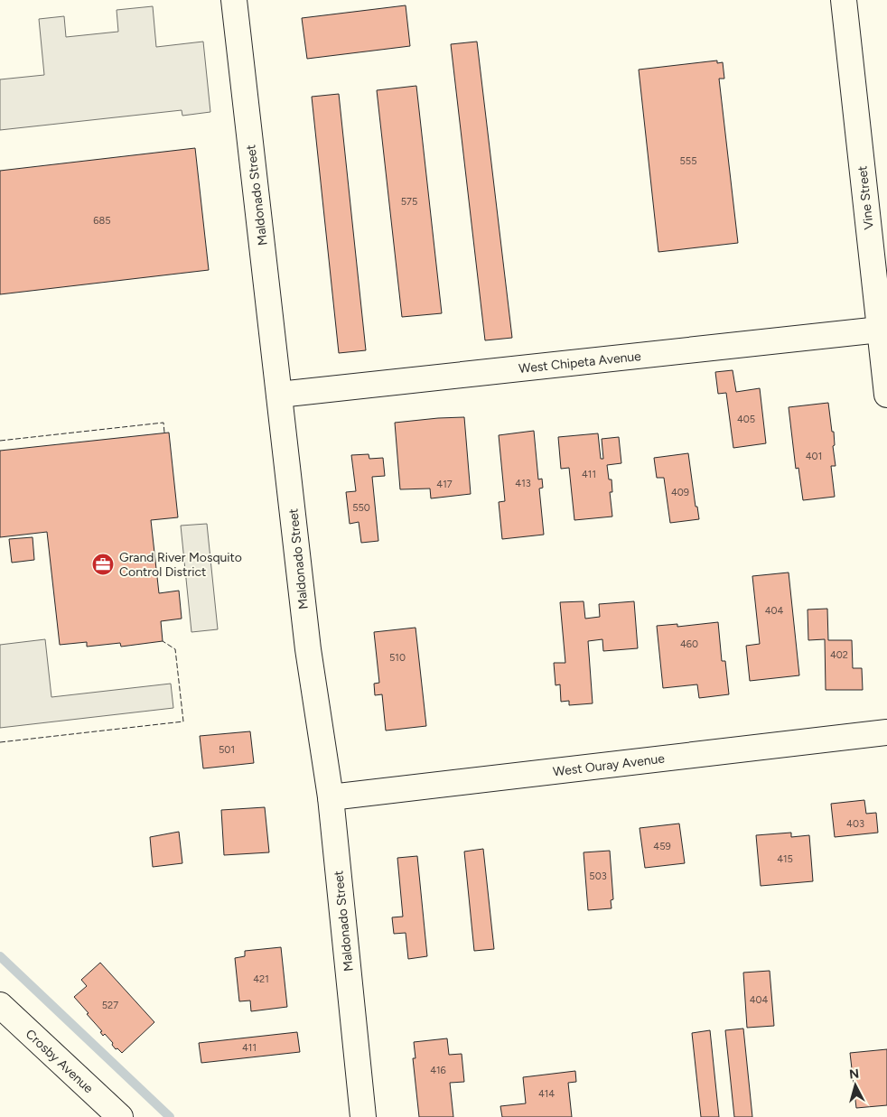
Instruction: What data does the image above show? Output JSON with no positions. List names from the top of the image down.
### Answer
{
  "streets": {
    "street": [
      "Maldonado Street",
      "Vine Street",
      "West Chipeta Avenue",
      "West Ouray Avenue",
      "Crosby Avenue"
    ]
  },
  "crossings": [
    ["Maldonado Street", "West Chipeta Avenue"],
    ["Maldonado Street", "West Ouray Avenue"],
    ["Vine Street", "West Chipeta Avenue"]
  ],
  "places": {
    "office": ["Grand River Mosquito Control District"]
  },
  "house_numbers": [
    "555",
    "575",
    "685",
    "405",
    "401",
    "411",
    "413",
    "417",
    "409",
    "550",
    "404",
    "460",
    "402",
    "510",
    "501",
    "403",
    "459",
    "415",
    "503",
    "421",
    "404",
    "527",
    "411",
    "416",
    "414"
  ],
  "north": "top"
}
